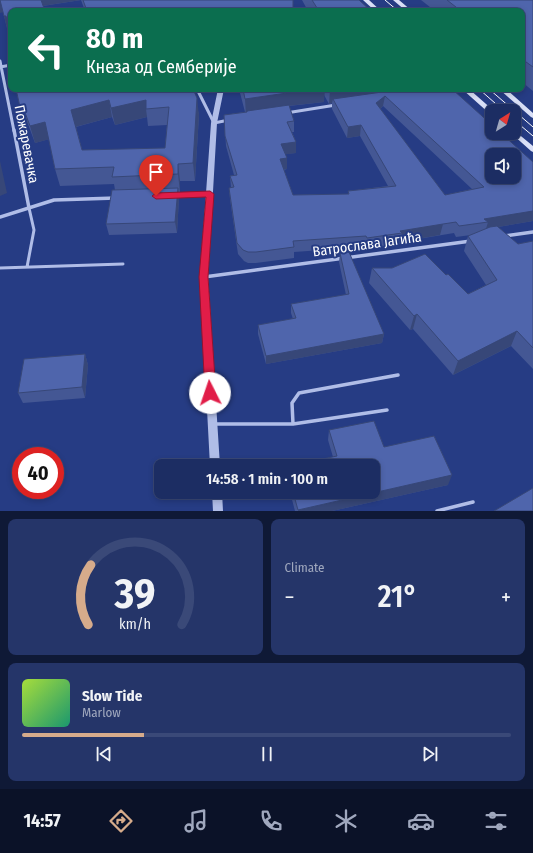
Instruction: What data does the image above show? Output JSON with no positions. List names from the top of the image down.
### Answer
{
  "streets": {
    "street": ["Пожаревачка", "Ватрослава Јагића"]
  },
  "north": "top right",
  "page": {
    "turn": ["80 m", "Кнеза од Семберије"],
    "limit": "40",
    "trip": "14:58 · 1 min · 100 m",
    "tile": "Climate",
    "heat": ["−", "21°", "+"],
    "song": ["Slow Tide", "Marlow"],
    "tabs": "14:57",
    "gauge": ["39", "km/h"]
  }
}
